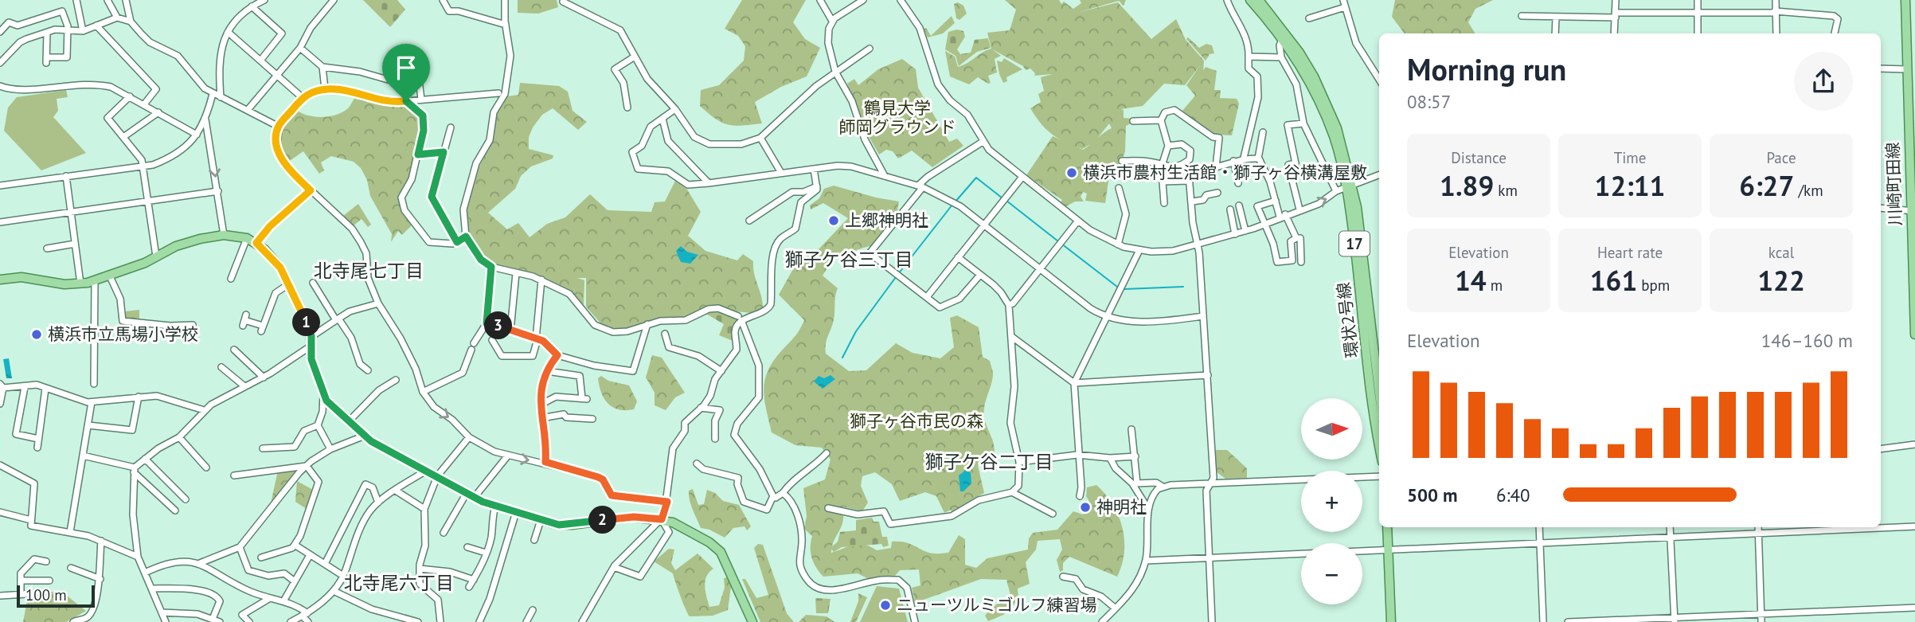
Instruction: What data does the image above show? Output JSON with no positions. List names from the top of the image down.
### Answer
{
  "streets": {
    "main road": ["川崎町田線", "17", "環状2号線"]
  },
  "districts": [
    "獅子ケ谷三丁目",
    "北寺尾七丁目",
    "獅子ケ谷二丁目",
    "北寺尾六丁目"
  ],
  "parks": ["鶴見大学 師岡グラウンド", "獅子ヶ谷市民の森"],
  "places": [
    "横浜市農村生活館・獅子ヶ谷横溝屋敷",
    "上郷神明社",
    "横浜市立馬場小学校",
    "神明社",
    "ニューツルミゴルフ練習場"
  ],
  "scale_bar": "100 m",
  "north": "right",
  "page": {
    "heading": ["Morning run", "08:57"],
    "stats": [
      ["Distance", "1.89 km"],
      ["Time", "12:11"],
      ["Pace", "6:27 /km"],
      ["Elevation", "14 m"],
      ["Heart rate", "161 bpm"],
      ["kcal", "122"]
    ],
    "pins": ["1", "3", "2"],
    "chart": ["Elevation", "146–160 m"],
    "map_buttons": ["+", "−"],
    "list": [
      {
        "name": "500 m",
        "note": "6:40"
      }
    ],
    "scale": "100 m"
  }
}
